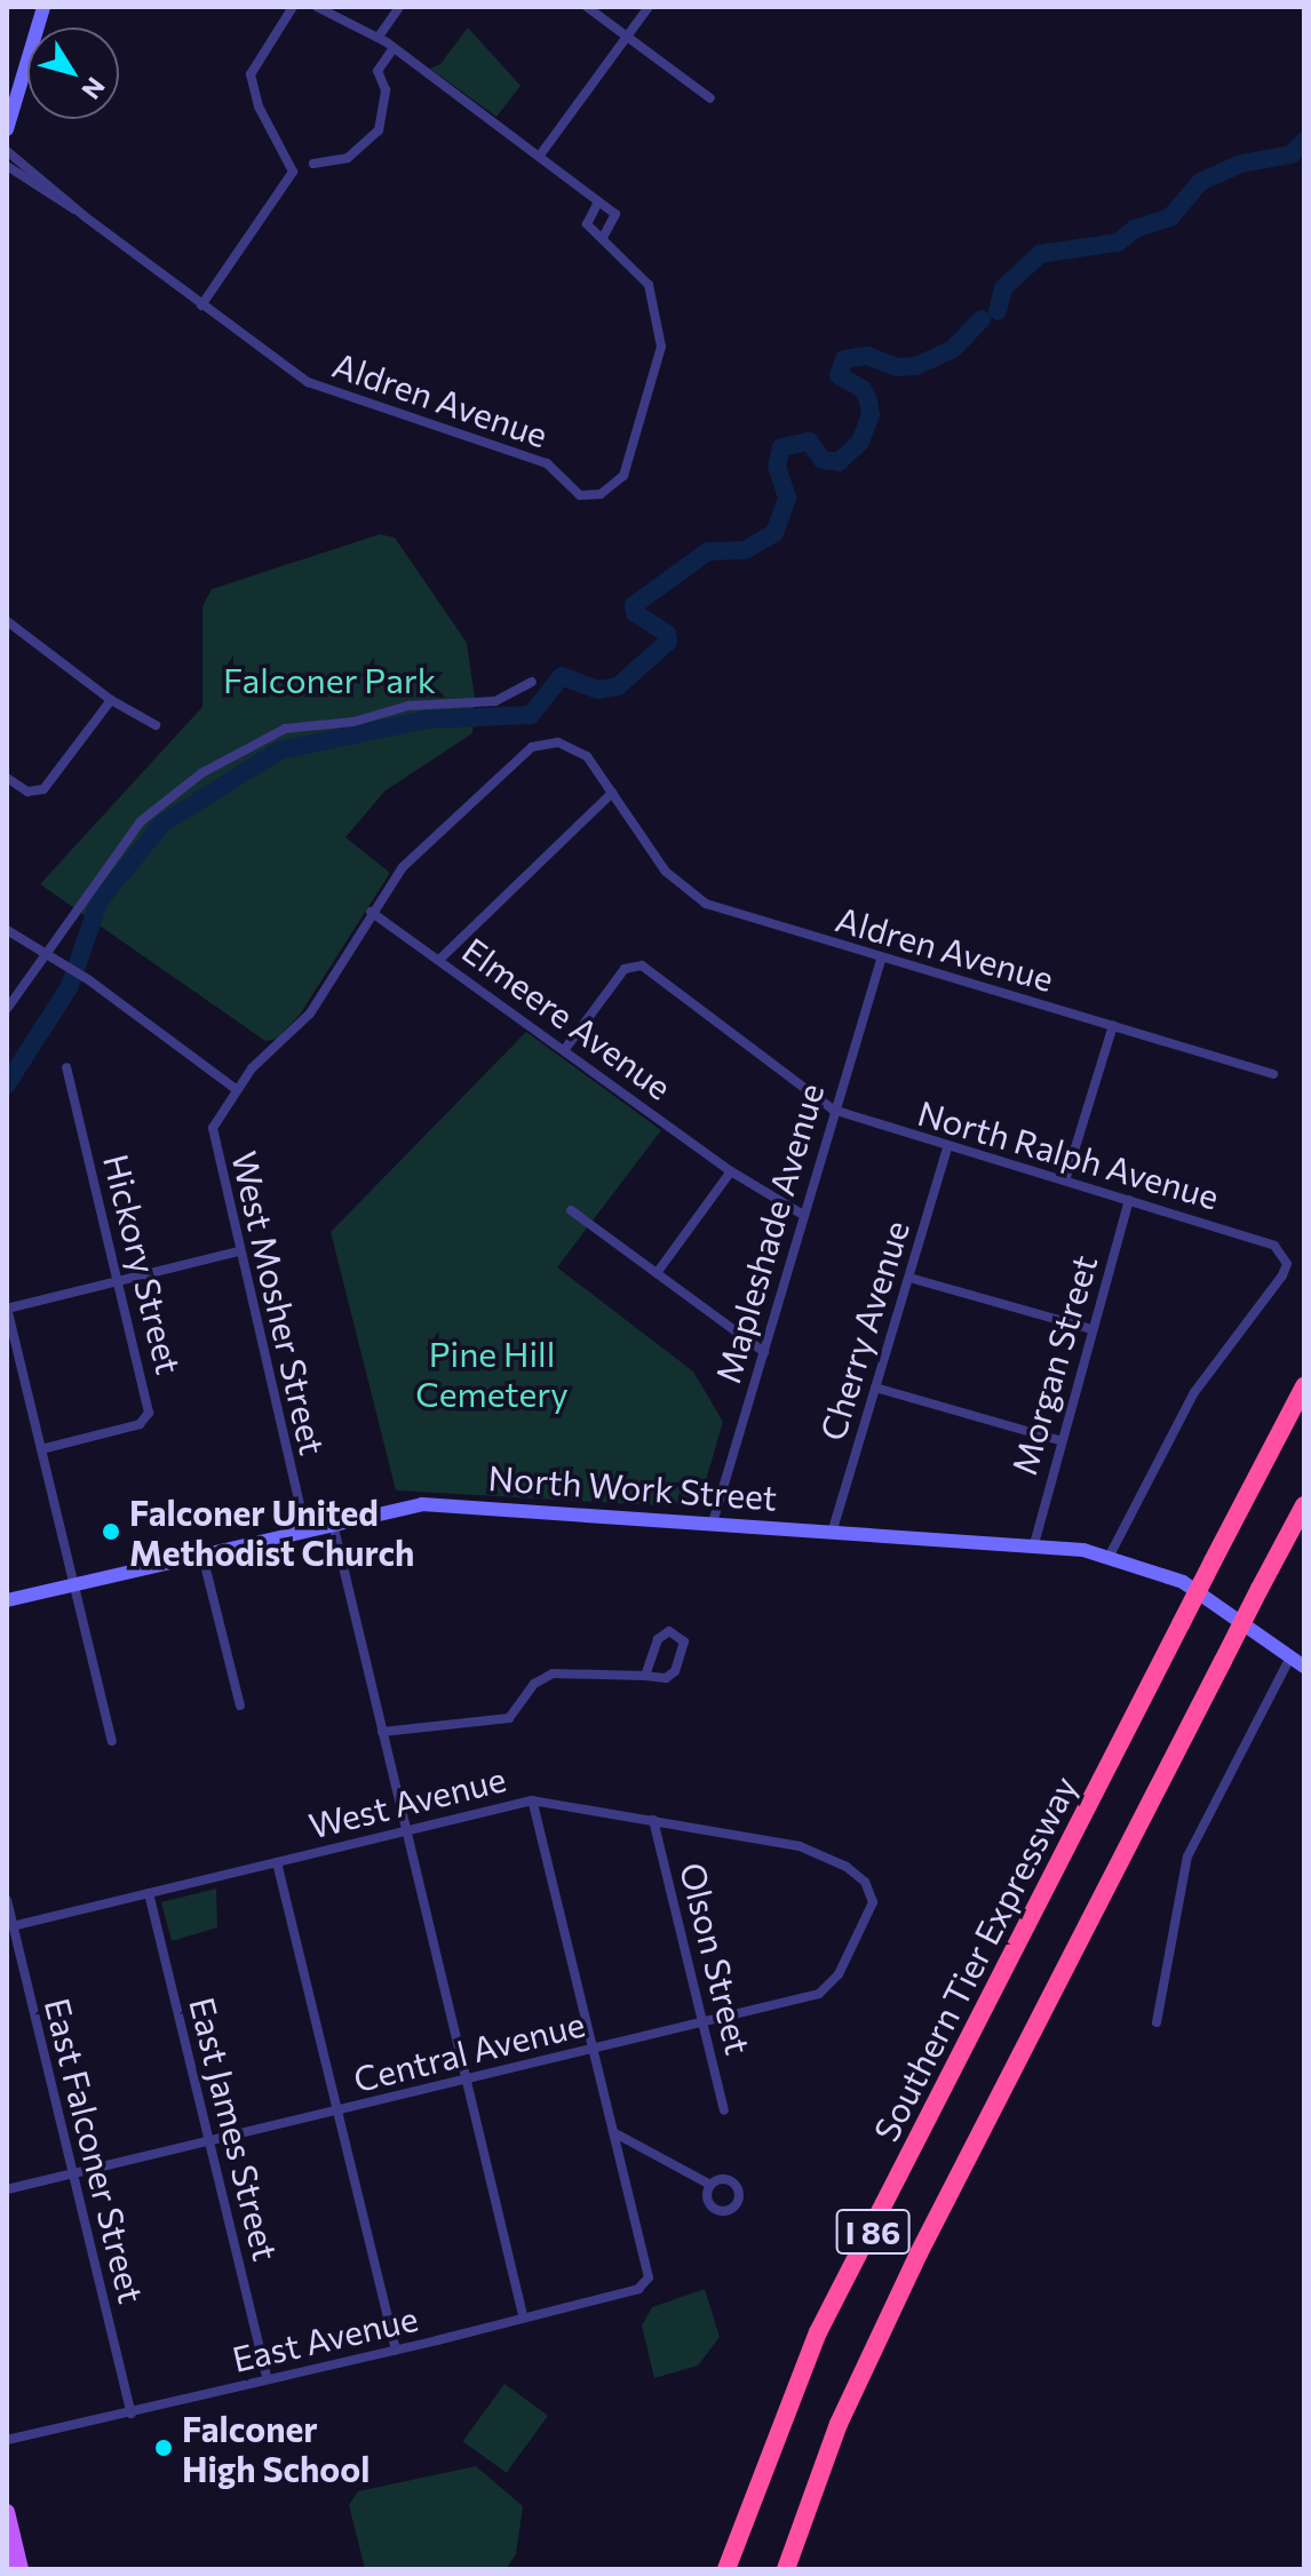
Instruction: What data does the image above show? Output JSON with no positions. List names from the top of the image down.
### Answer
{
  "streets": {
    "highway": ["Southern Tier Expressway", "I 86"],
    "street": [
      "Aldren Avenue",
      "Elmeere Avenue",
      "North Ralph Avenue",
      "Mapleshade Avenue",
      "Hickory Street",
      "West Mosher Street",
      "Cherry Avenue",
      "Morgan Street",
      "North Work Street",
      "West Avenue",
      "Olson Street",
      "Central Avenue",
      "East James Street",
      "East Falconer Street",
      "East Avenue"
    ]
  },
  "crossings": [
    ["Aldren Avenue", "Mapleshade Avenue"],
    ["Aldren Avenue", "West Mosher Street"],
    ["Elmeere Avenue", "North Ralph Avenue"],
    ["Elmeere Avenue", "Mapleshade Avenue"],
    ["Elmeere Avenue", "West Mosher Street"],
    ["North Ralph Avenue", "Mapleshade Avenue"],
    ["North Ralph Avenue", "Cherry Avenue"],
    ["North Ralph Avenue", "Morgan Street"],
    ["North Ralph Avenue", "North Work Street"],
    ["Mapleshade Avenue", "North Work Street"],
    ["West Mosher Street", "North Work Street"],
    ["Cherry Avenue", "North Work Street"],
    ["Morgan Street", "North Work Street"],
    ["West Avenue", "Olson Street"],
    ["West Avenue", "Central Avenue"],
    ["West Avenue", "East James Street"],
    ["West Avenue", "East Falconer Street"],
    ["Olson Street", "Central Avenue"],
    ["Central Avenue", "East James Street"],
    ["Central Avenue", "East Falconer Street"],
    ["East James Street", "East Avenue"],
    ["East Falconer Street", "East Avenue"]
  ],
  "parks": ["Falconer Park", "Pine Hill Cemetery"],
  "places": ["Falconer United Methodist Church", "Falconer High School"],
  "north": "bottom right"
}
